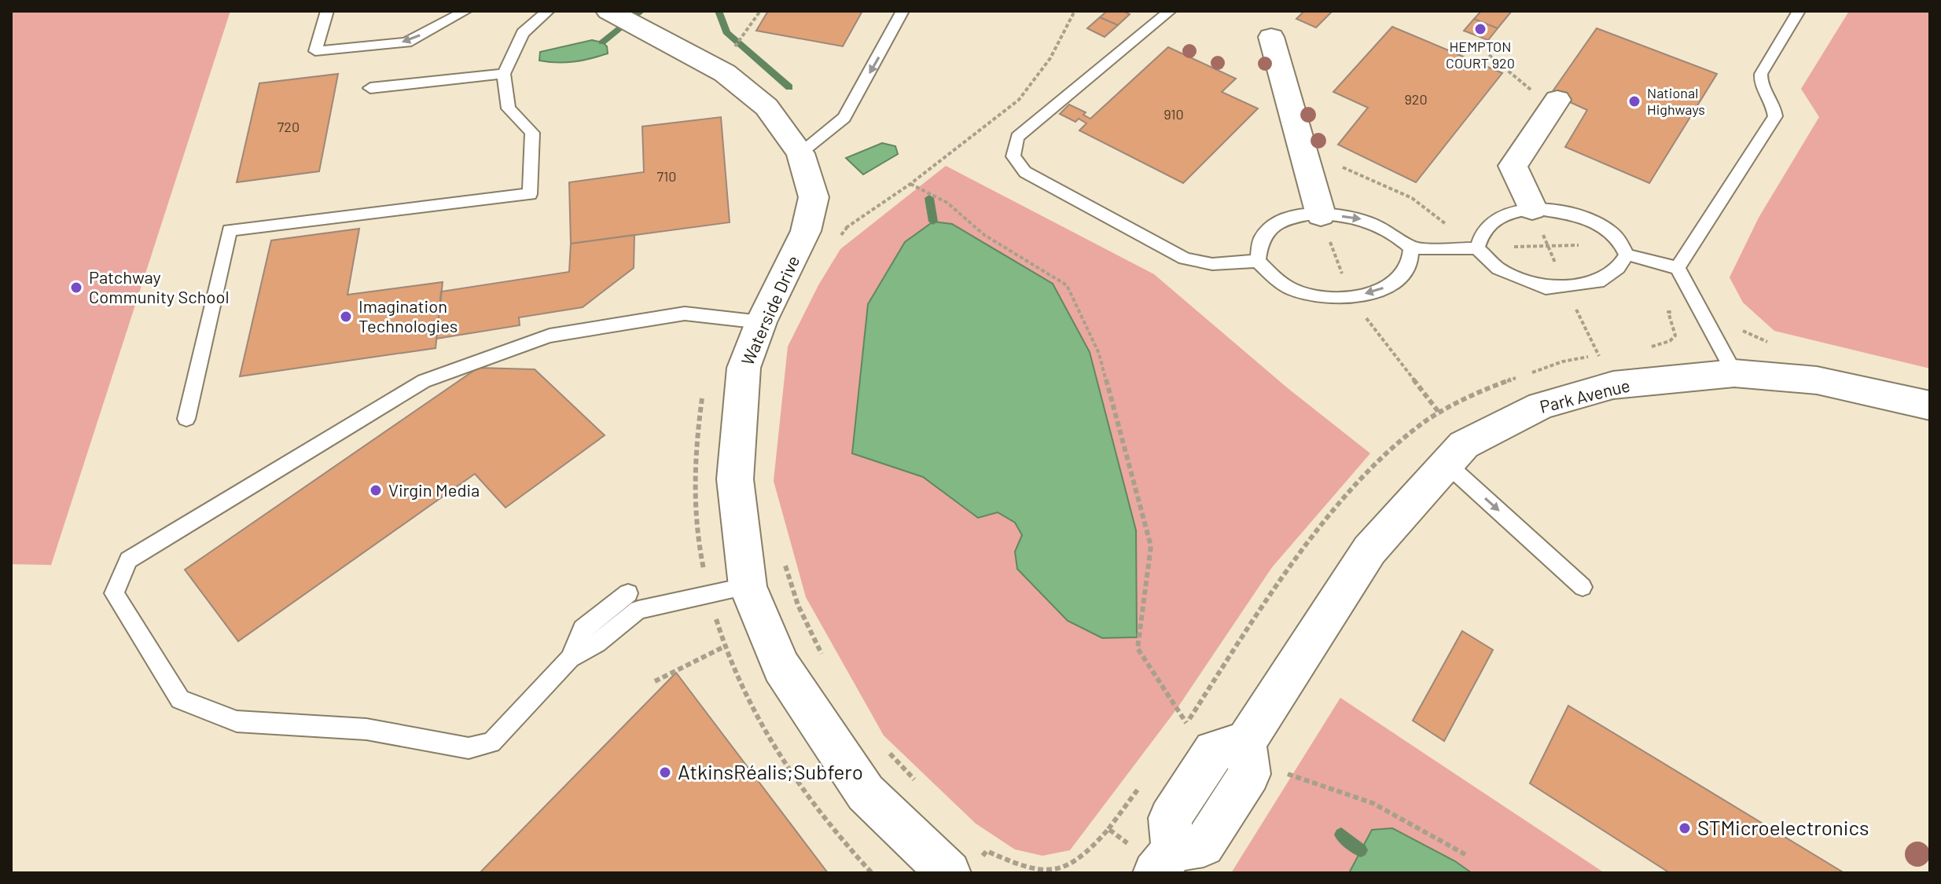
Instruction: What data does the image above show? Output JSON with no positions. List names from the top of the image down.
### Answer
{
  "streets": {
    "street": ["Waterside Drive", "Park Avenue"]
  },
  "places": [
    "HEMPTON COURT 920",
    "National Highways",
    "Patchway Community School",
    "Imagination Technologies",
    "Virgin Media",
    "AtkinsRéalis;Subfero",
    "STMicroelectronics"
  ],
  "house_numbers": [
    "920",
    "910",
    "720",
    "710"
  ]
}
